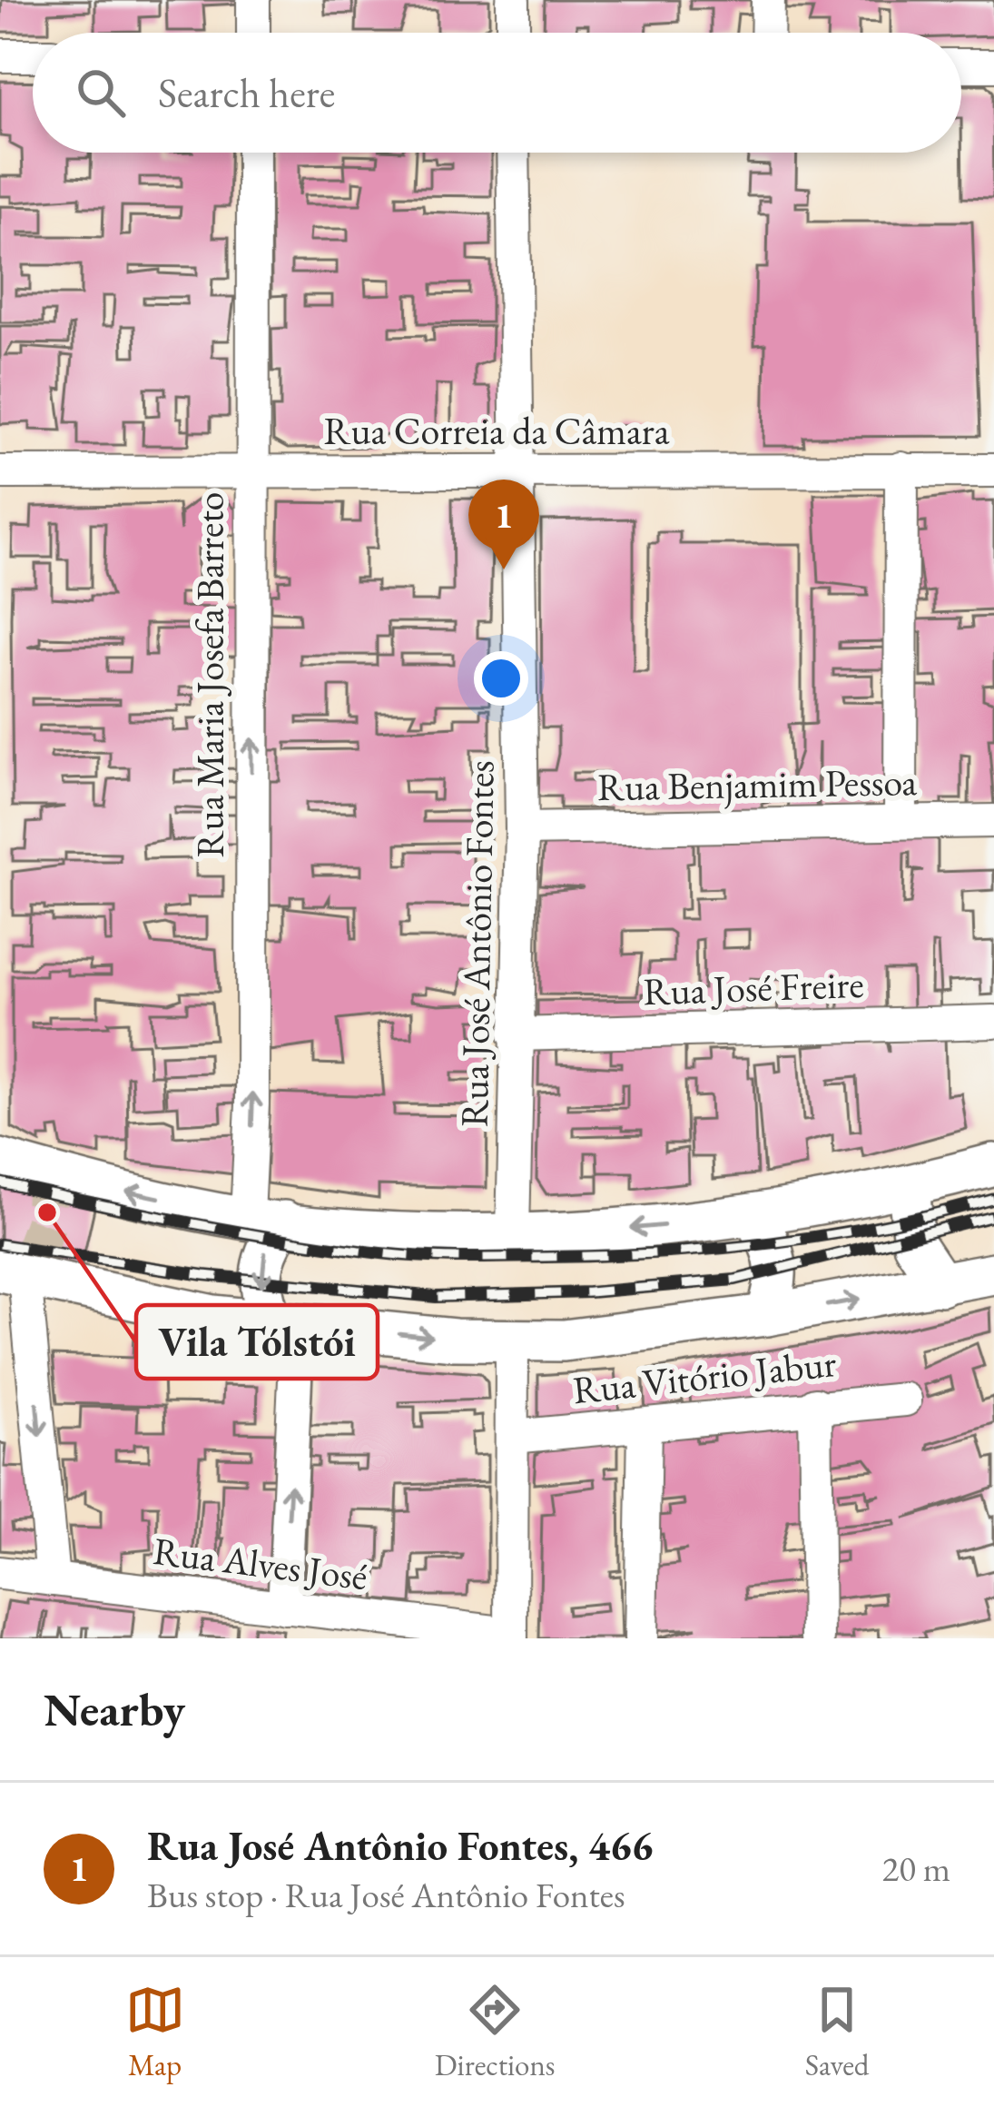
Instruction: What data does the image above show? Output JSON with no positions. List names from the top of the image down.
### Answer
{
  "streets": {
    "street": [
      "Rua Correia da Câmara",
      "Rua Maria Josefa Barreto",
      "Rua Benjamim Pessoa",
      "Rua José Antônio Fontes",
      "Rua José Freire",
      "Rua Vitório Jabur",
      "Rua Alves José"
    ]
  },
  "crossings": [
    ["Rua Correia da Câmara", "Rua Maria Josefa Barreto"],
    ["Rua Correia da Câmara", "Rua José Antônio Fontes"],
    ["Rua Benjamim Pessoa", "Rua José Antônio Fontes"],
    ["Rua José Antônio Fontes", "Rua José Freire"]
  ],
  "one_way": ["Rua Maria Josefa Barreto"],
  "places": ["Vila Tólstói"],
  "page": {
    "search": "Search here",
    "pins": "1",
    "heading": "Nearby",
    "list": [
      {
        "mark": "1",
        "name": "Rua José Antônio Fontes, 466",
        "note": "Bus stop · Rua José Antônio Fontes",
        "value": "20 m"
      }
    ],
    "nav": ["Map", "Directions", "Saved"]
  }
}
